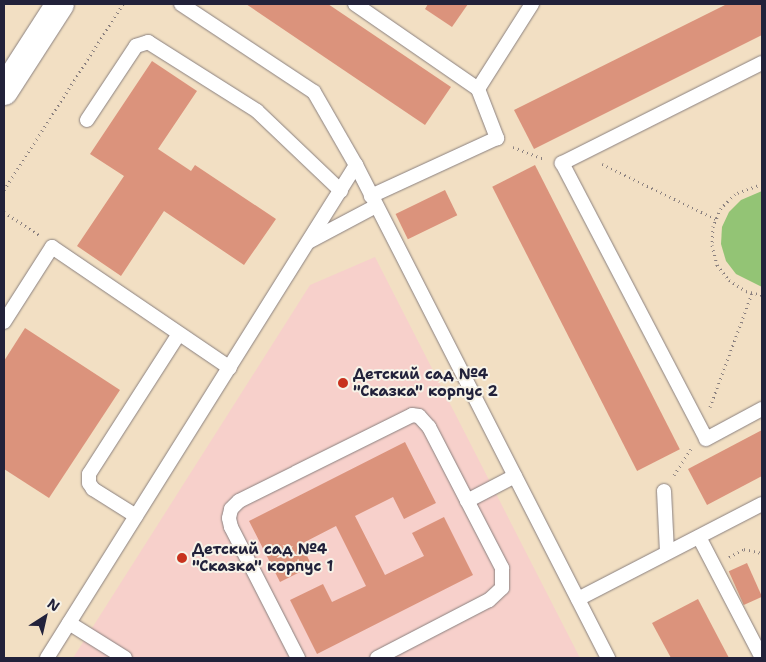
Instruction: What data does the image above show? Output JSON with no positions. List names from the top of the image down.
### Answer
{
  "places": ["Детский сад №4 \"Сказка\" корпус 2", "Детский сад №4 \"Сказка\" корпус 1"],
  "north": "top right"
}
